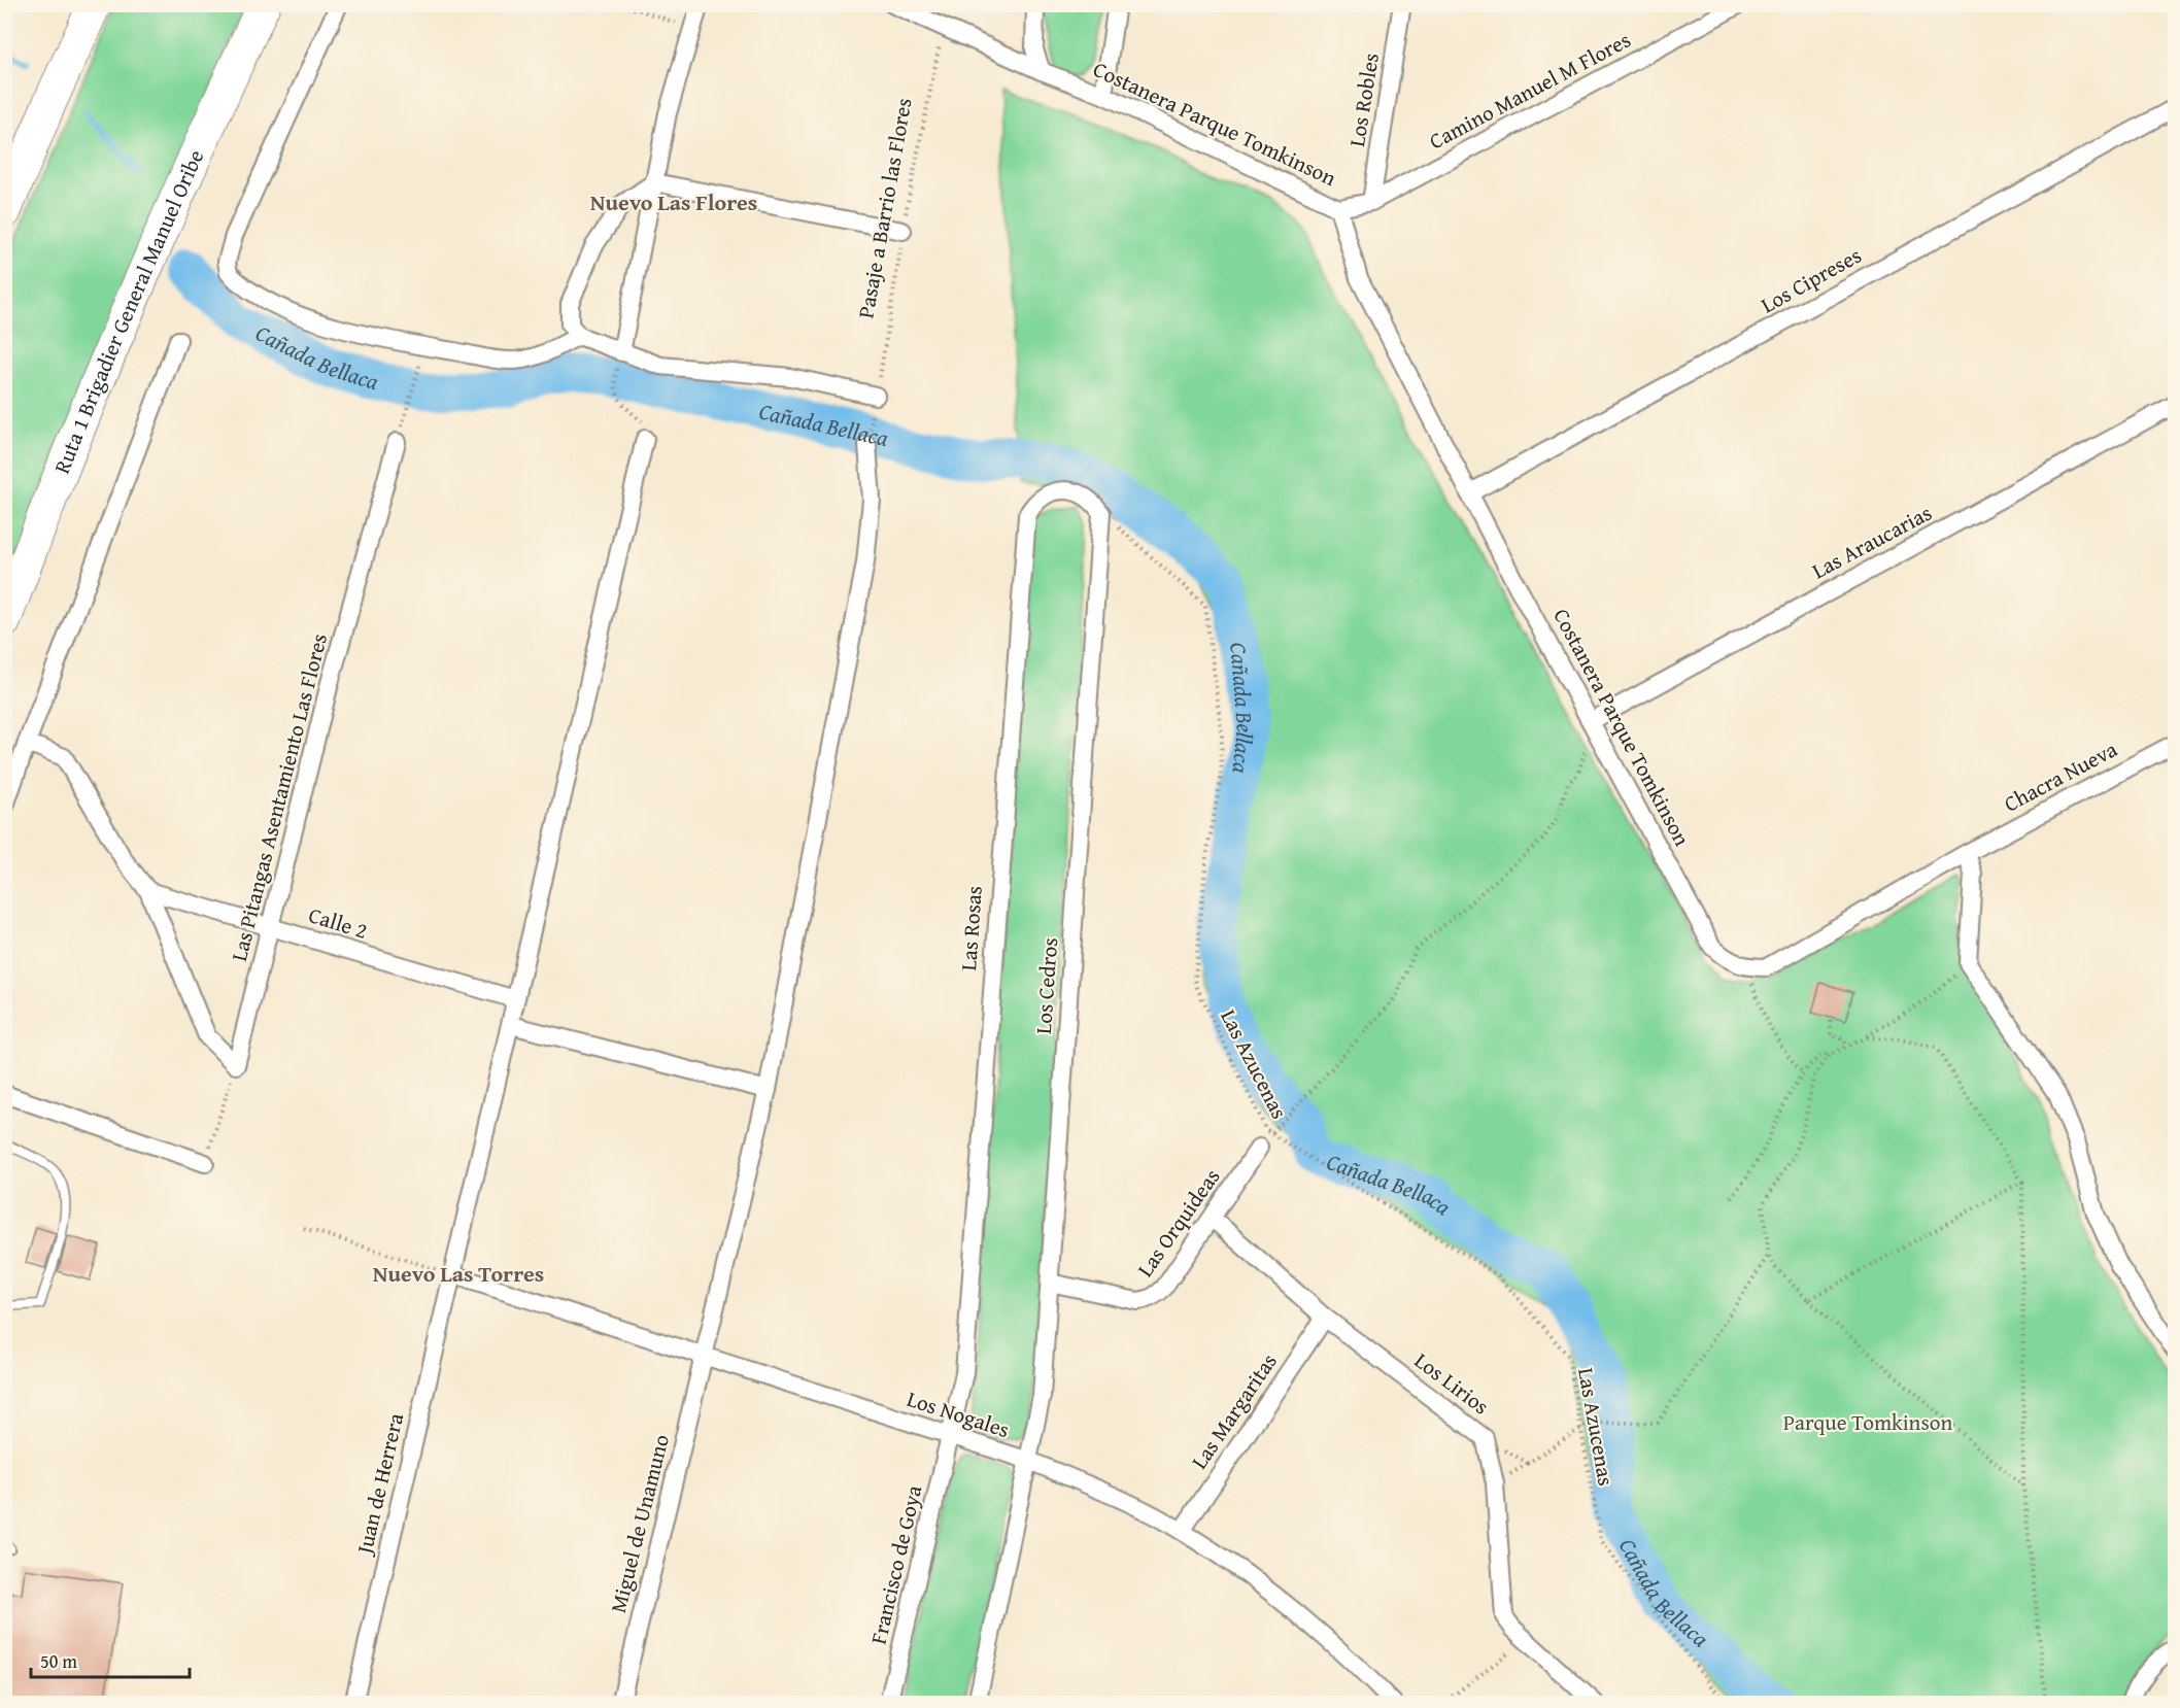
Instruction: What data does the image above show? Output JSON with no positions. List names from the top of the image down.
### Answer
{
  "streets": {
    "highway": ["Ruta 1 Brigadier General Manuel Oribe"],
    "street": [
      "Camino Manuel M Flores",
      "Los Robles",
      "Costanera Parque Tomkinson",
      "Los Cipreses",
      "Las Araucarias",
      "Chacra Nueva",
      "Las Pitangas Asentamiento Las Flores",
      "Calle 2",
      "Las Rosas",
      "Los Cedros",
      "Las Orquideas",
      "Los Lirios",
      "Las Margaritas",
      "Los Nogales",
      "Juan de Herrera",
      "Miguel de Unamuno",
      "Francisco de Goya"
    ],
    "path": ["Pasaje a Barrio las Flores", "Las Azucenas"]
  },
  "crossings": [
    ["Camino Manuel M Flores", "Los Robles"],
    ["Camino Manuel M Flores", "Costanera Parque Tomkinson"],
    ["Costanera Parque Tomkinson", "Pasaje a Barrio las Flores"],
    ["Costanera Parque Tomkinson", "Los Cipreses"],
    ["Costanera Parque Tomkinson", "Las Araucarias"],
    ["Las Pitangas Asentamiento Las Flores", "Calle 2"],
    ["Calle 2", "Juan de Herrera"],
    ["Las Rosas", "Los Cedros"],
    ["Las Rosas", "Las Azucenas"],
    ["Las Rosas", "Los Nogales"],
    ["Las Rosas", "Francisco de Goya"],
    ["Los Cedros", "Las Azucenas"],
    ["Los Cedros", "Las Orquideas"],
    ["Los Cedros", "Los Nogales"],
    ["Las Orquideas", "Los Lirios"],
    ["Los Lirios", "Las Margaritas"],
    ["Las Margaritas", "Los Nogales"],
    ["Los Nogales", "Juan de Herrera"],
    ["Los Nogales", "Miguel de Unamuno"],
    ["Los Nogales", "Francisco de Goya"]
  ],
  "districts": ["Nuevo Las Flores", "Nuevo Las Torres"],
  "water": ["Cañada Bellaca"],
  "parks": ["Parque Tomkinson"],
  "scale_bar": "50 m"
}
